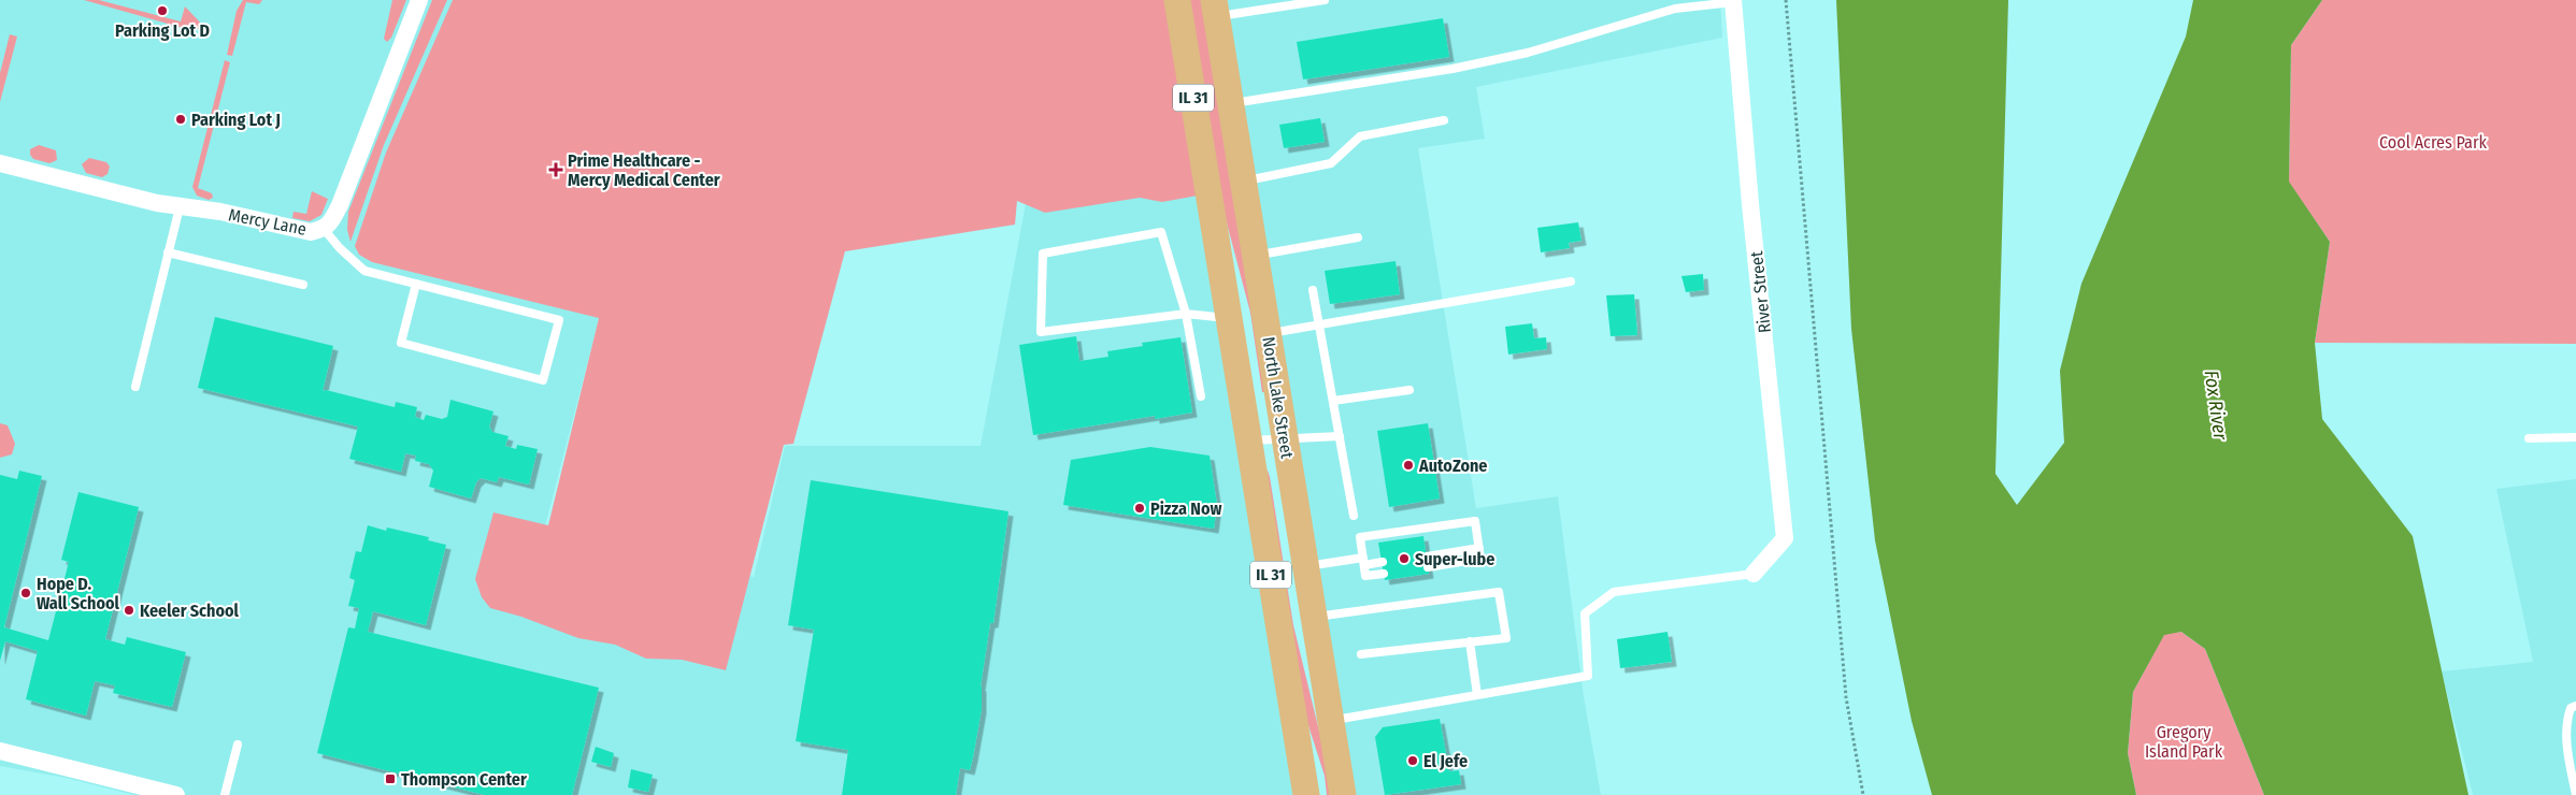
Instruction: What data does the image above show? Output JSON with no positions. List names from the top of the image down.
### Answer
{
  "streets": {
    "main road": ["IL 31", "North Lake Street"],
    "street": ["Mercy Lane", "River Street"]
  },
  "water": ["Fox River"],
  "parks": ["Cool Acres Park", "Gregory Island Park"],
  "places": {
    "other": [
      "Parking Lot D",
      "Parking Lot J",
      "AutoZone",
      "Pizza Now",
      "Super-lube",
      "Hope D. Wall School",
      "Keeler School",
      "El Jefe"
    ],
    "health": ["Prime Healthcare - Mercy Medical Center"],
    "transit": ["Thompson Center"]
  }
}
